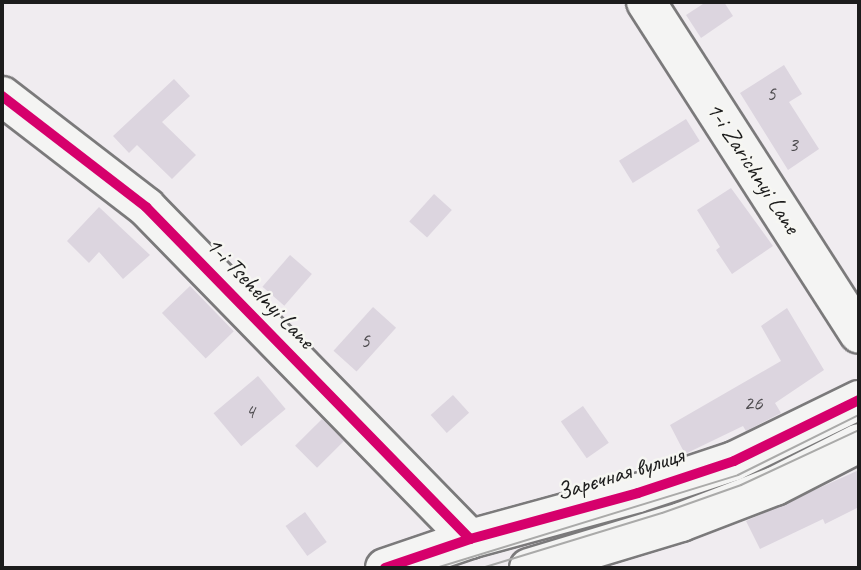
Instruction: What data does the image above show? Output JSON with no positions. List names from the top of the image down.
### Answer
{
  "streets": {
    "street": ["1-i Zarichnyi Lane", "1-i Tsehelnyi Lane", "Зарєчная вулиця"]
  },
  "crossings": [
    ["1-i Tsehelnyi Lane", "Зарєчная вулиця"]
  ],
  "house_numbers": [
    "5",
    "3",
    "5",
    "26",
    "4"
  ]
}
